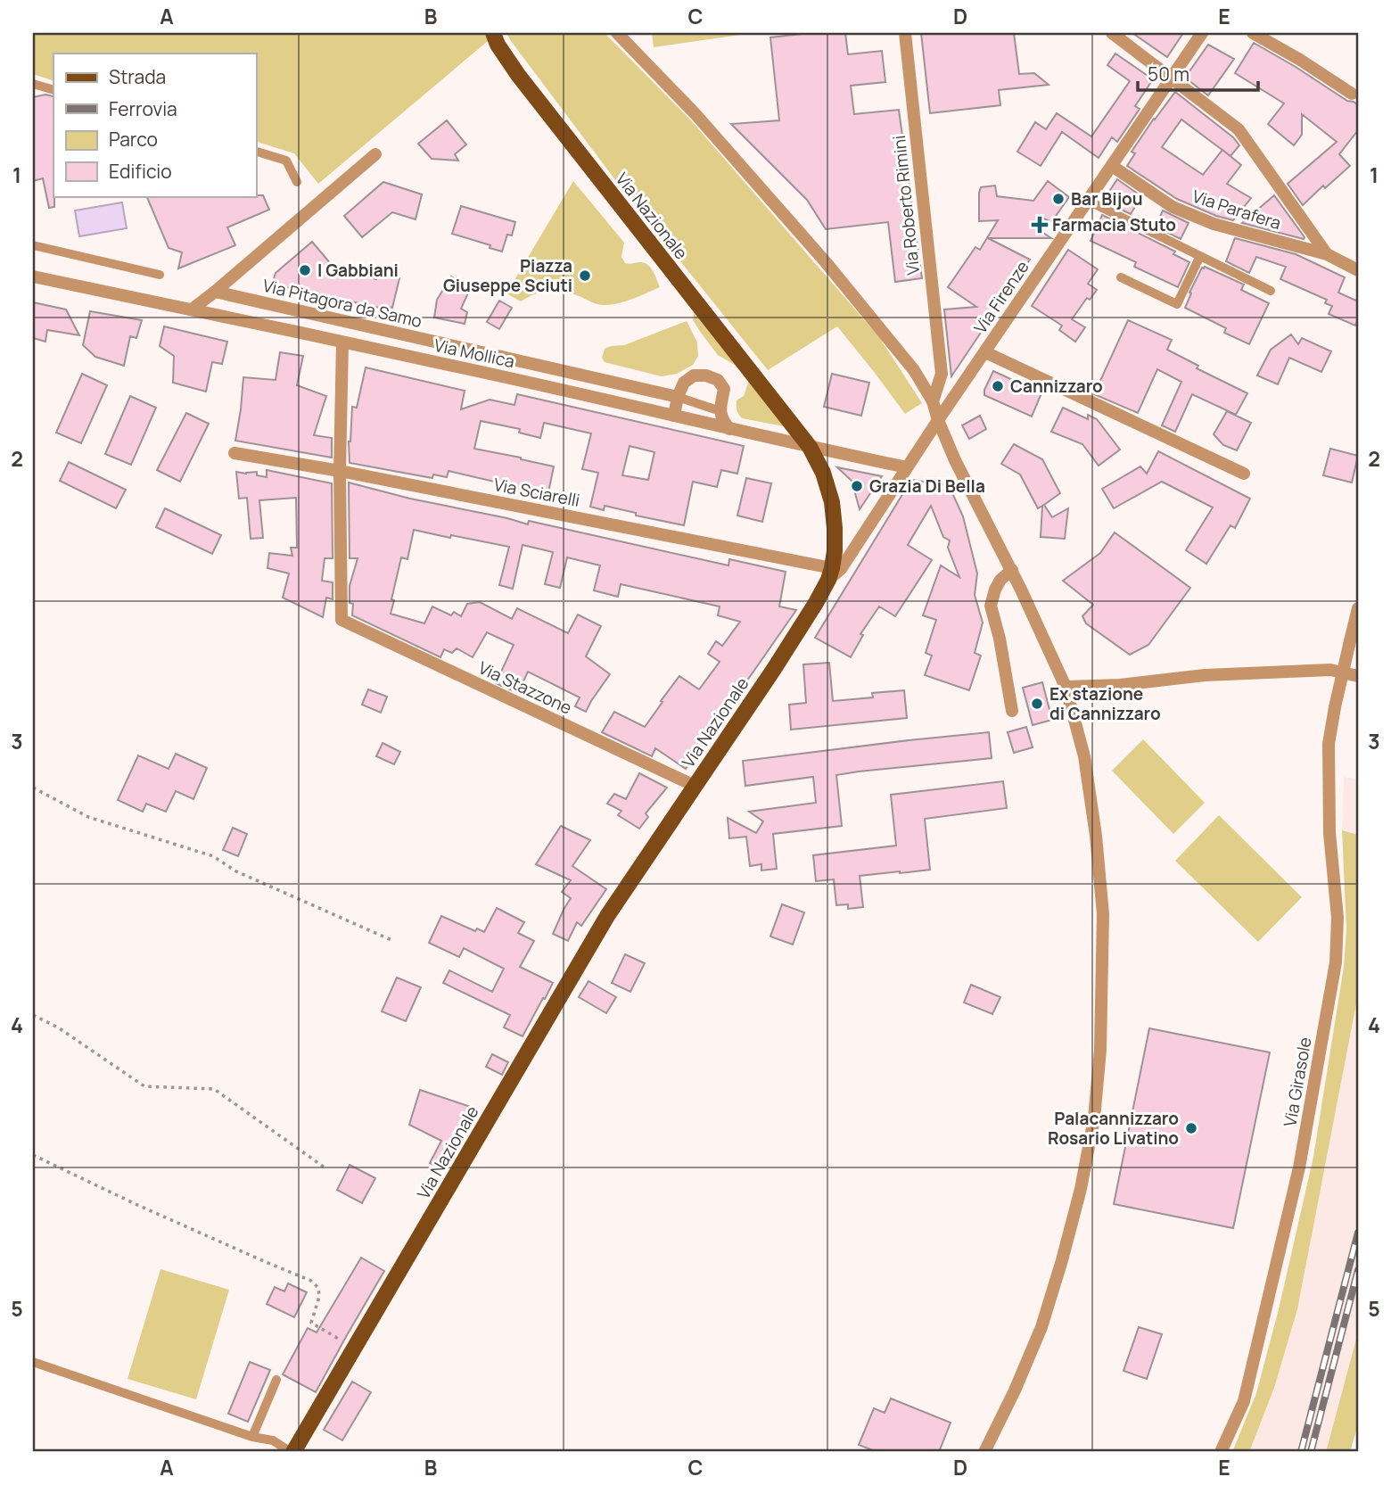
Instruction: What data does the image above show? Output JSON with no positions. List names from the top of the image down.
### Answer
{
  "streets": {
    "main road": ["Via Nazionale"],
    "street": [
      "Via Roberto Rimini",
      "Via Parafera",
      "Via Firenze",
      "Via Pitagora da Samo",
      "Via Mollica",
      "Via Sciarelli",
      "Via Stazzone",
      "Via Girasole"
    ]
  },
  "crossings": [
    ["Via Parafera", "Via Firenze"],
    ["Via Nazionale", "Via Firenze"],
    ["Via Nazionale", "Via Mollica"],
    ["Via Nazionale", "Via Sciarelli"],
    ["Via Nazionale", "Via Stazzone"],
    ["Via Firenze", "Via Mollica"],
    ["Via Firenze", "Via Sciarelli"],
    ["Via Pitagora da Samo", "Via Mollica"],
    ["Via Sciarelli", "Via Stazzone"]
  ],
  "places": {
    "other": [
      "Bar Bijou",
      "I Gabbiani",
      "Piazza Giuseppe Sciuti",
      "Cannizzaro",
      "Grazia Di Bella",
      "Ex stazione di Cannizzaro",
      "Palacannizzaro Rosario Livatino"
    ],
    "health": ["Farmacia Stuto"]
  },
  "legend": [
    "Strada",
    "Ferrovia",
    "Parco",
    "Edificio"
  ],
  "scale_bar": "50 m",
  "grid": {
    "columns": [
      "A",
      "B",
      "C",
      "D",
      "E"
    ],
    "rows": [
      "1",
      "2",
      "3",
      "4",
      "5"
    ]
  }
}
